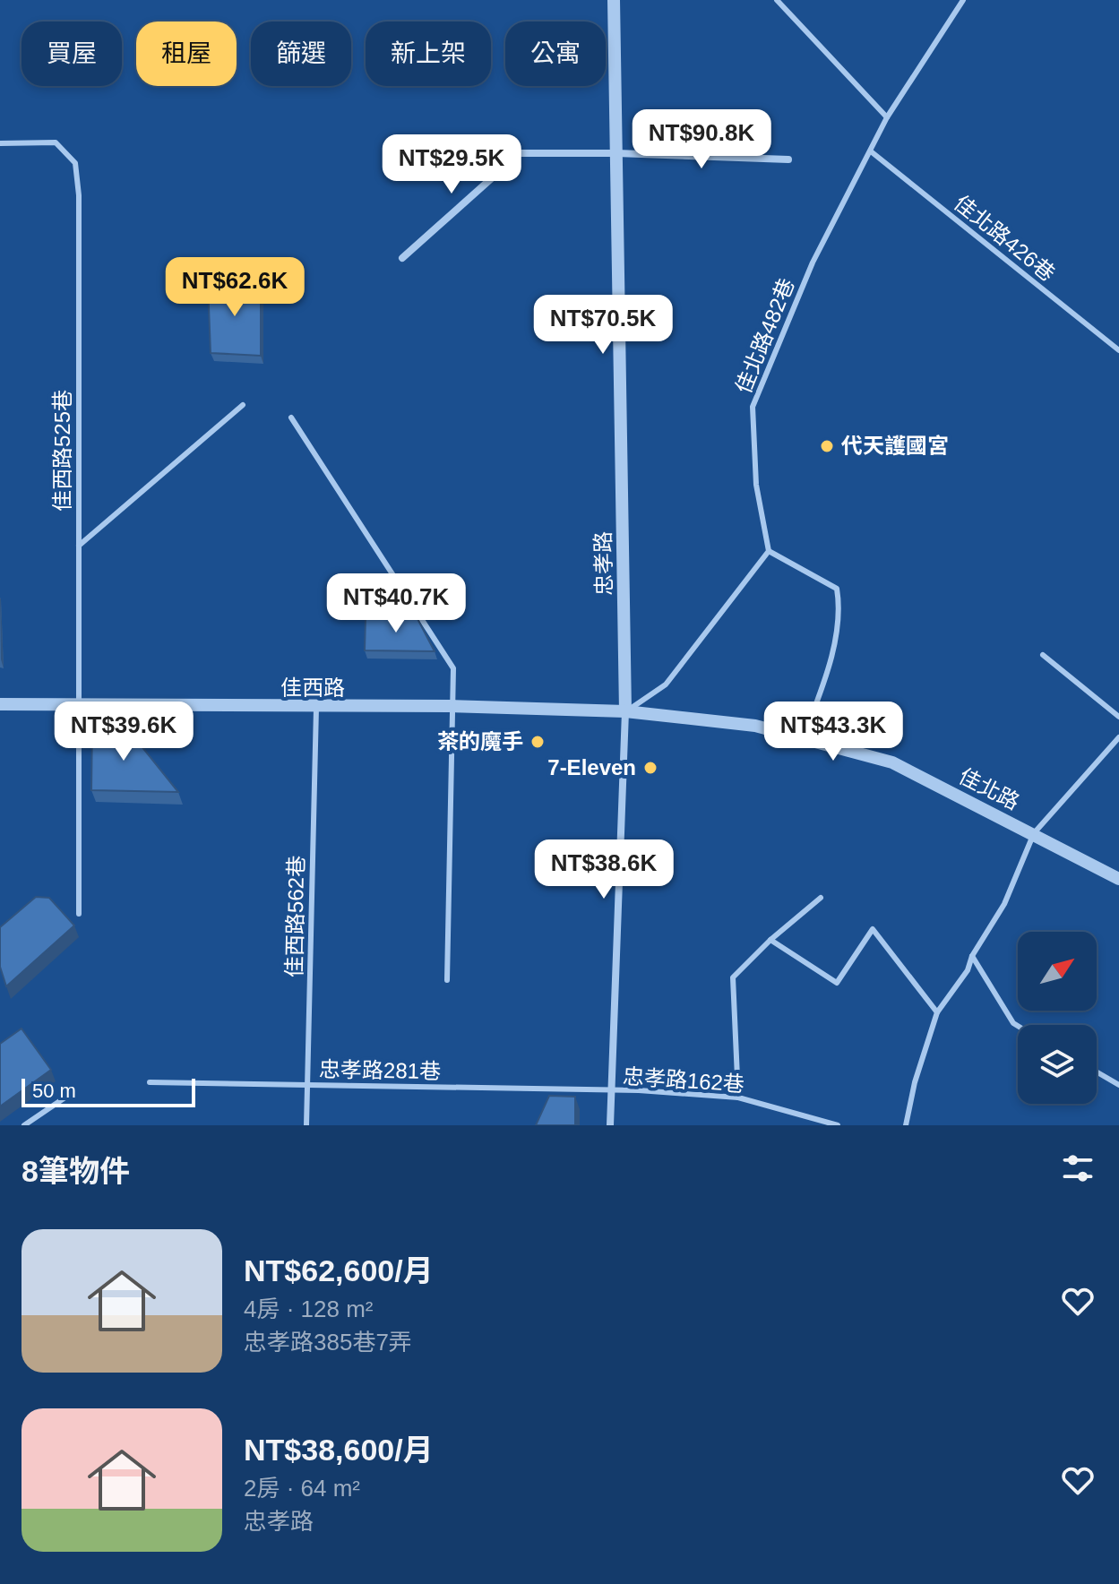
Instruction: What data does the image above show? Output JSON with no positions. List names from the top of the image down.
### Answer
{
  "streets": {
    "street": ["忠孝路", "佳西路", "佳北路"],
    "lane": [
      "佳北路426巷",
      "佳北路482巷",
      "佳西路525巷",
      "佳西路562巷",
      "忠孝路281巷",
      "忠孝路162巷"
    ]
  },
  "crossings": [
    ["佳北路426巷", "佳北路482巷"],
    ["佳西路525巷", "佳西路"],
    ["忠孝路", "佳西路"],
    ["忠孝路", "佳北路"],
    ["忠孝路", "忠孝路281巷"],
    ["忠孝路", "忠孝路162巷"],
    ["佳西路", "佳北路"],
    ["佳西路", "佳西路562巷"],
    ["佳西路562巷", "忠孝路281巷"],
    ["忠孝路281巷", "忠孝路162巷"]
  ],
  "places": ["代天護國宮", "茶的魔手", "7-Eleven"],
  "scale_bar": "50 m",
  "north": "top right",
  "page": {
    "chip": [
      "買屋",
      "租屋",
      "篩選",
      "新上架",
      "公寓"
    ],
    "price": [
      "NT$90.8K",
      "NT$29.5K",
      "NT$62.6K",
      "NT$70.5K",
      "NT$40.7K",
      "NT$39.6K",
      "NT$43.3K",
      "NT$38.6K"
    ],
    "scale": "50 m",
    "heading": "8筆物件",
    "list": [
      {
        "name": "NT$62,600/月",
        "note": "4房 · 128 m² · 忠孝路385巷7弄"
      },
      {
        "name": "NT$38,600/月",
        "note": "2房 · 64 m² · 忠孝路"
      }
    ]
  }
}
